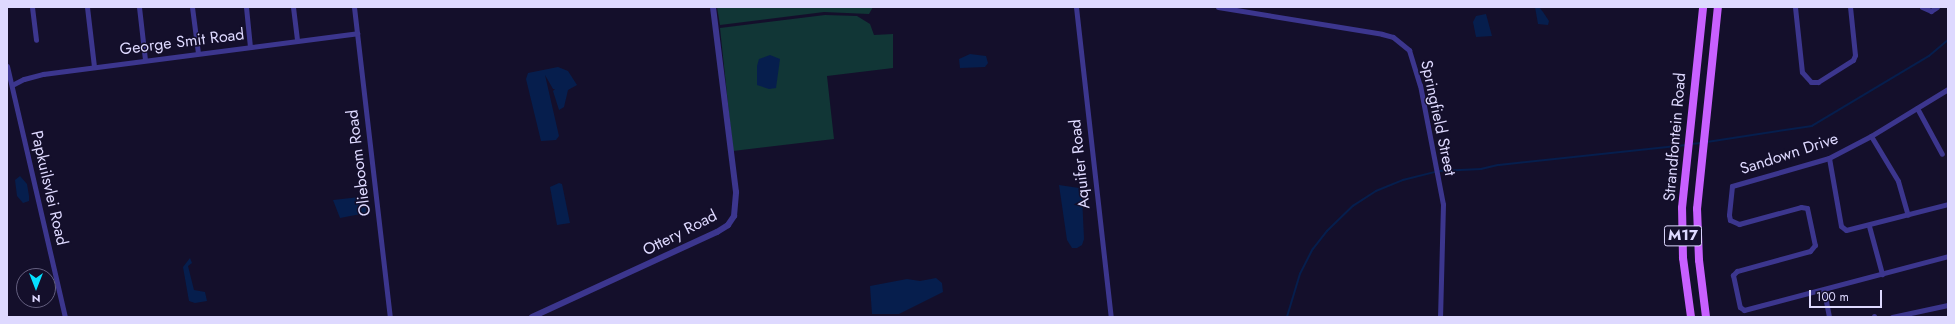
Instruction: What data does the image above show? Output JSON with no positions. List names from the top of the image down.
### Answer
{
  "streets": {
    "main road": ["Strandfontein Road", "M17"],
    "street": [
      "George Smit Road",
      "Springfield Street",
      "Sandown Drive",
      "Olieboom Road",
      "Aquifer Road",
      "Papkuilsvlei Road",
      "Ottery Road"
    ]
  },
  "crossings": [
    ["George Smit Road", "Olieboom Road"],
    ["George Smit Road", "Papkuilsvlei Road"]
  ],
  "scale_bar": "100 m",
  "north": "bottom"
}
